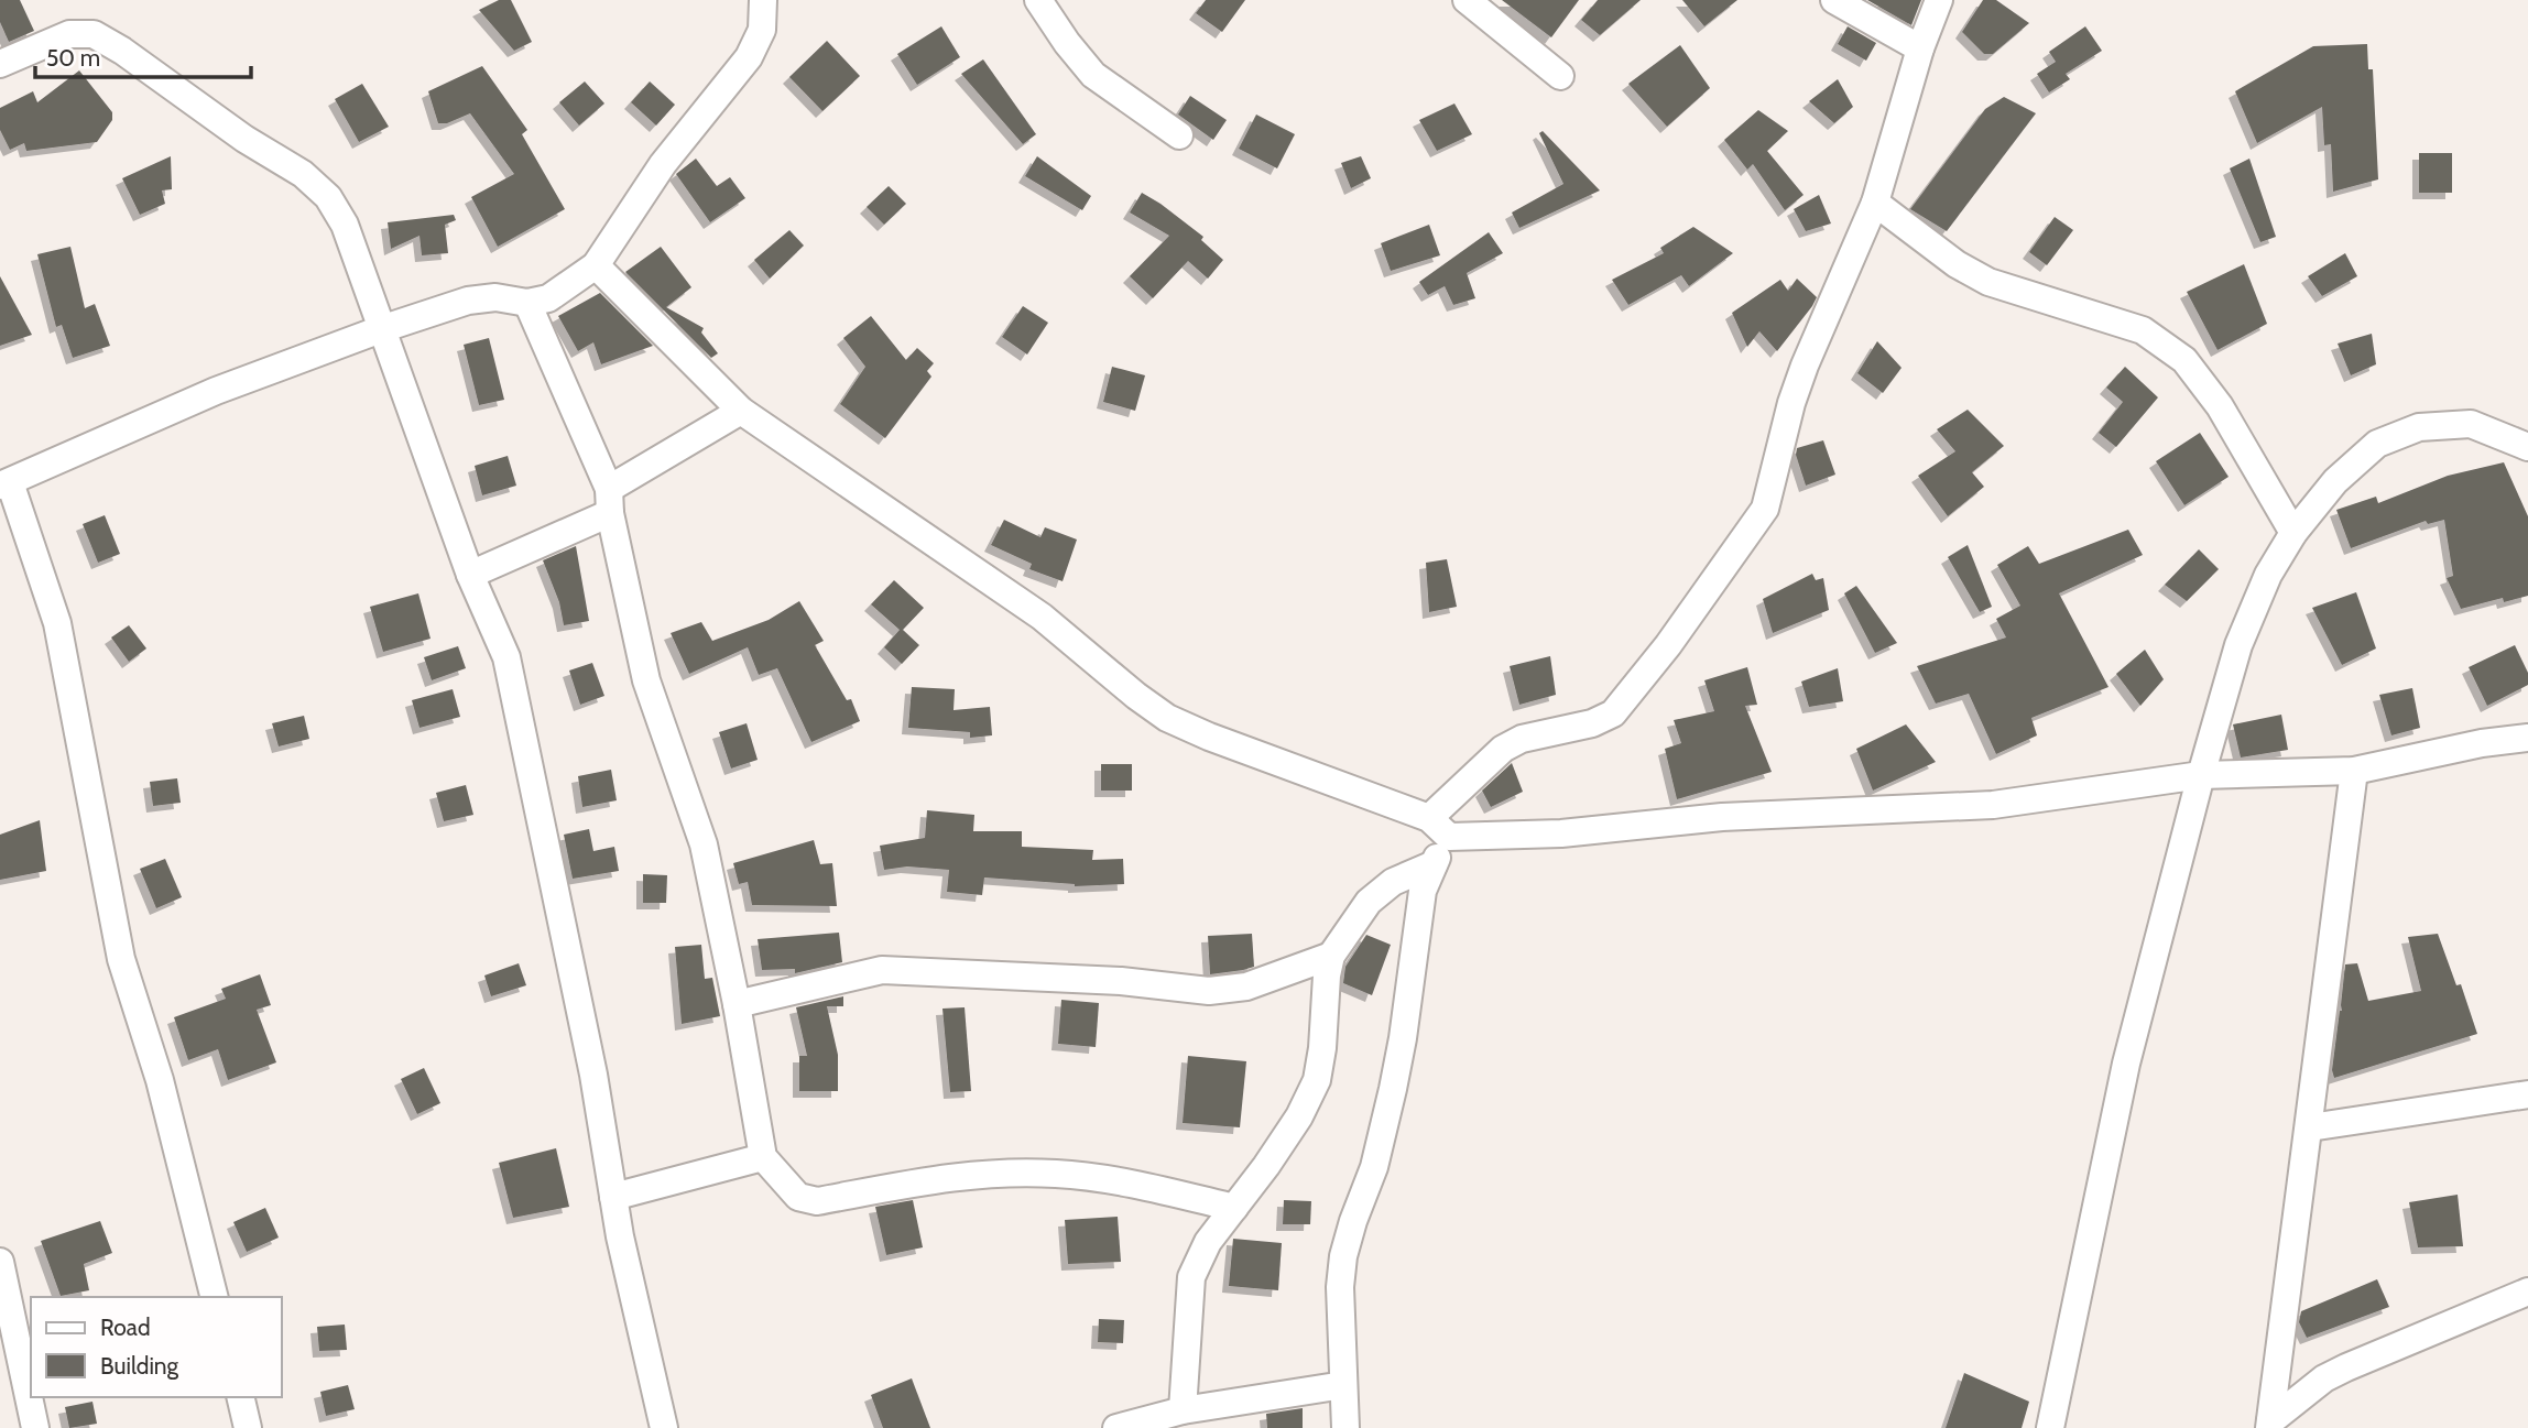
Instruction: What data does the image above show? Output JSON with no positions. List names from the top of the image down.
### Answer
{
  "legend": ["Road", "Building"],
  "scale_bar": "50 m"
}
